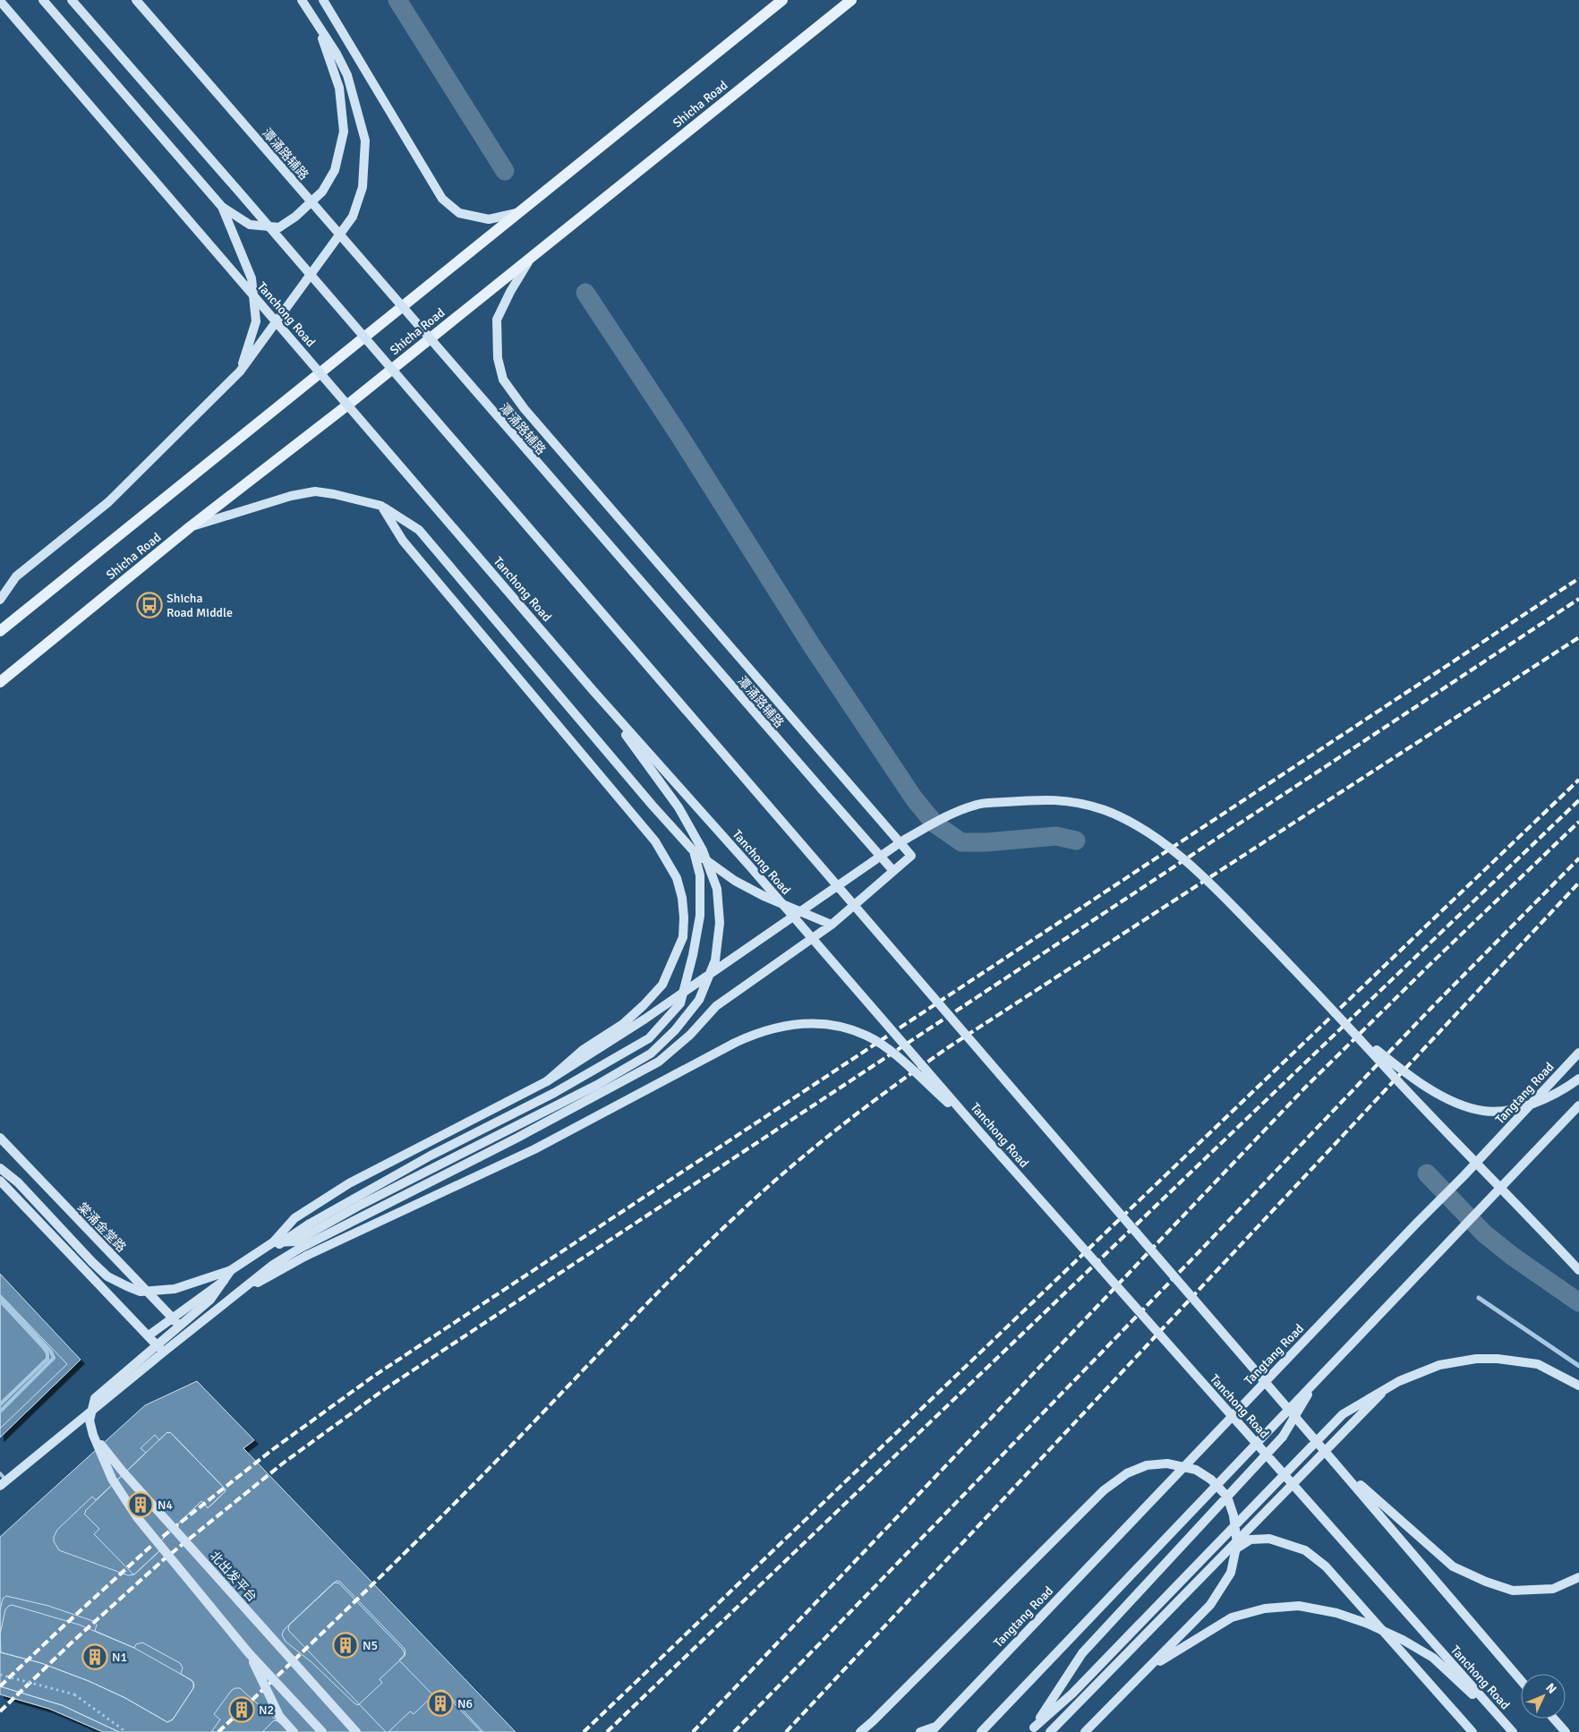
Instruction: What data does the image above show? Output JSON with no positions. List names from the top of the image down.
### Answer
{
  "streets": {
    "main road": [
      "Shicha Road",
      "潭涌路辅路",
      "Tanchong Road",
      "Tangtang Road",
      "棠涌金堂路",
      "北出发平台"
    ]
  },
  "places": {
    "bus stop": ["Shicha Road Middle"],
    "building": [
      "N4",
      "N5",
      "N1",
      "N6",
      "N2"
    ]
  },
  "north": "top right"
}
